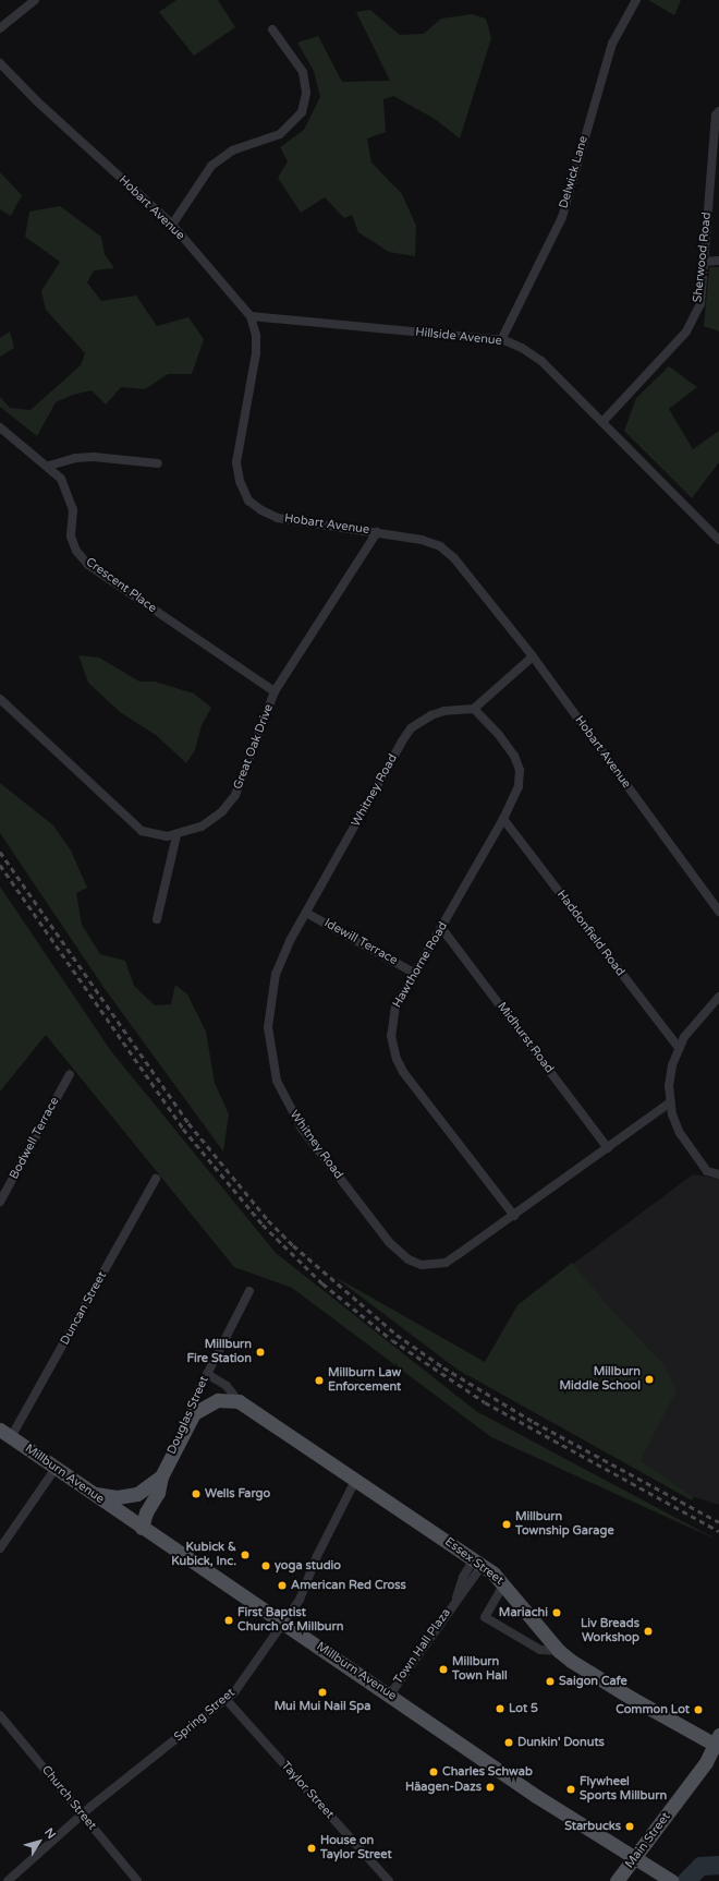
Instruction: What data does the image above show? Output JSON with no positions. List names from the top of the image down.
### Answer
{
  "streets": {
    "main road": [
      "Douglas Street",
      "Millburn Avenue",
      "Essex Street",
      "Main Street"
    ],
    "street": [
      "Delwick Lane",
      "Hobart Avenue",
      "Sherwood Road",
      "Hillside Avenue",
      "Crescent Place",
      "Great Oak Drive",
      "Whitney Road",
      "Haddonfield Road",
      "Idewill Terrace",
      "Hawthorne Road",
      "Midhurst Road",
      "Bodwell Terrace",
      "Duncan Street",
      "Town Hall Plaza",
      "Spring Street",
      "Taylor Street",
      "Church Street"
    ]
  },
  "crossings": [
    ["Delwick Lane", "Hillside Avenue"],
    ["Hobart Avenue", "Hillside Avenue"],
    ["Hobart Avenue", "Great Oak Drive"],
    ["Sherwood Road", "Hillside Avenue"],
    ["Crescent Place", "Great Oak Drive"],
    ["Whitney Road", "Idewill Terrace"],
    ["Whitney Road", "Hawthorne Road"],
    ["Whitney Road", "Midhurst Road"],
    ["Haddonfield Road", "Hawthorne Road"],
    ["Idewill Terrace", "Hawthorne Road"],
    ["Hawthorne Road", "Midhurst Road"],
    ["Duncan Street", "Millburn Avenue"],
    ["Douglas Street", "Millburn Avenue"],
    ["Douglas Street", "Essex Street"],
    ["Millburn Avenue", "Town Hall Plaza"],
    ["Millburn Avenue", "Spring Street"],
    ["Millburn Avenue", "Main Street"],
    ["Essex Street", "Town Hall Plaza"],
    ["Essex Street", "Spring Street"],
    ["Essex Street", "Main Street"],
    ["Spring Street", "Taylor Street"],
    ["Spring Street", "Church Street"]
  ],
  "places": [
    "Millburn Fire Station",
    "Millburn Middle School",
    "Millburn Law Enforcement",
    "Wells Fargo",
    "Millburn Township Garage",
    "Kubick & Kubick, Inc.",
    "yoga studio",
    "American Red Cross",
    "Mariachi",
    "First Baptist Church of Millburn",
    "Liv Breads Workshop",
    "Millburn Town Hall",
    "Saigon Cafe",
    "Mui Mui Nail Spa",
    "Lot 5",
    "Common Lot",
    "Dunkin' Donuts",
    "Charles Schwab",
    "Häagen-Dazs",
    "Flywheel Sports Millburn",
    "Starbucks",
    "House on Taylor Street"
  ],
  "north": "top right"
}
